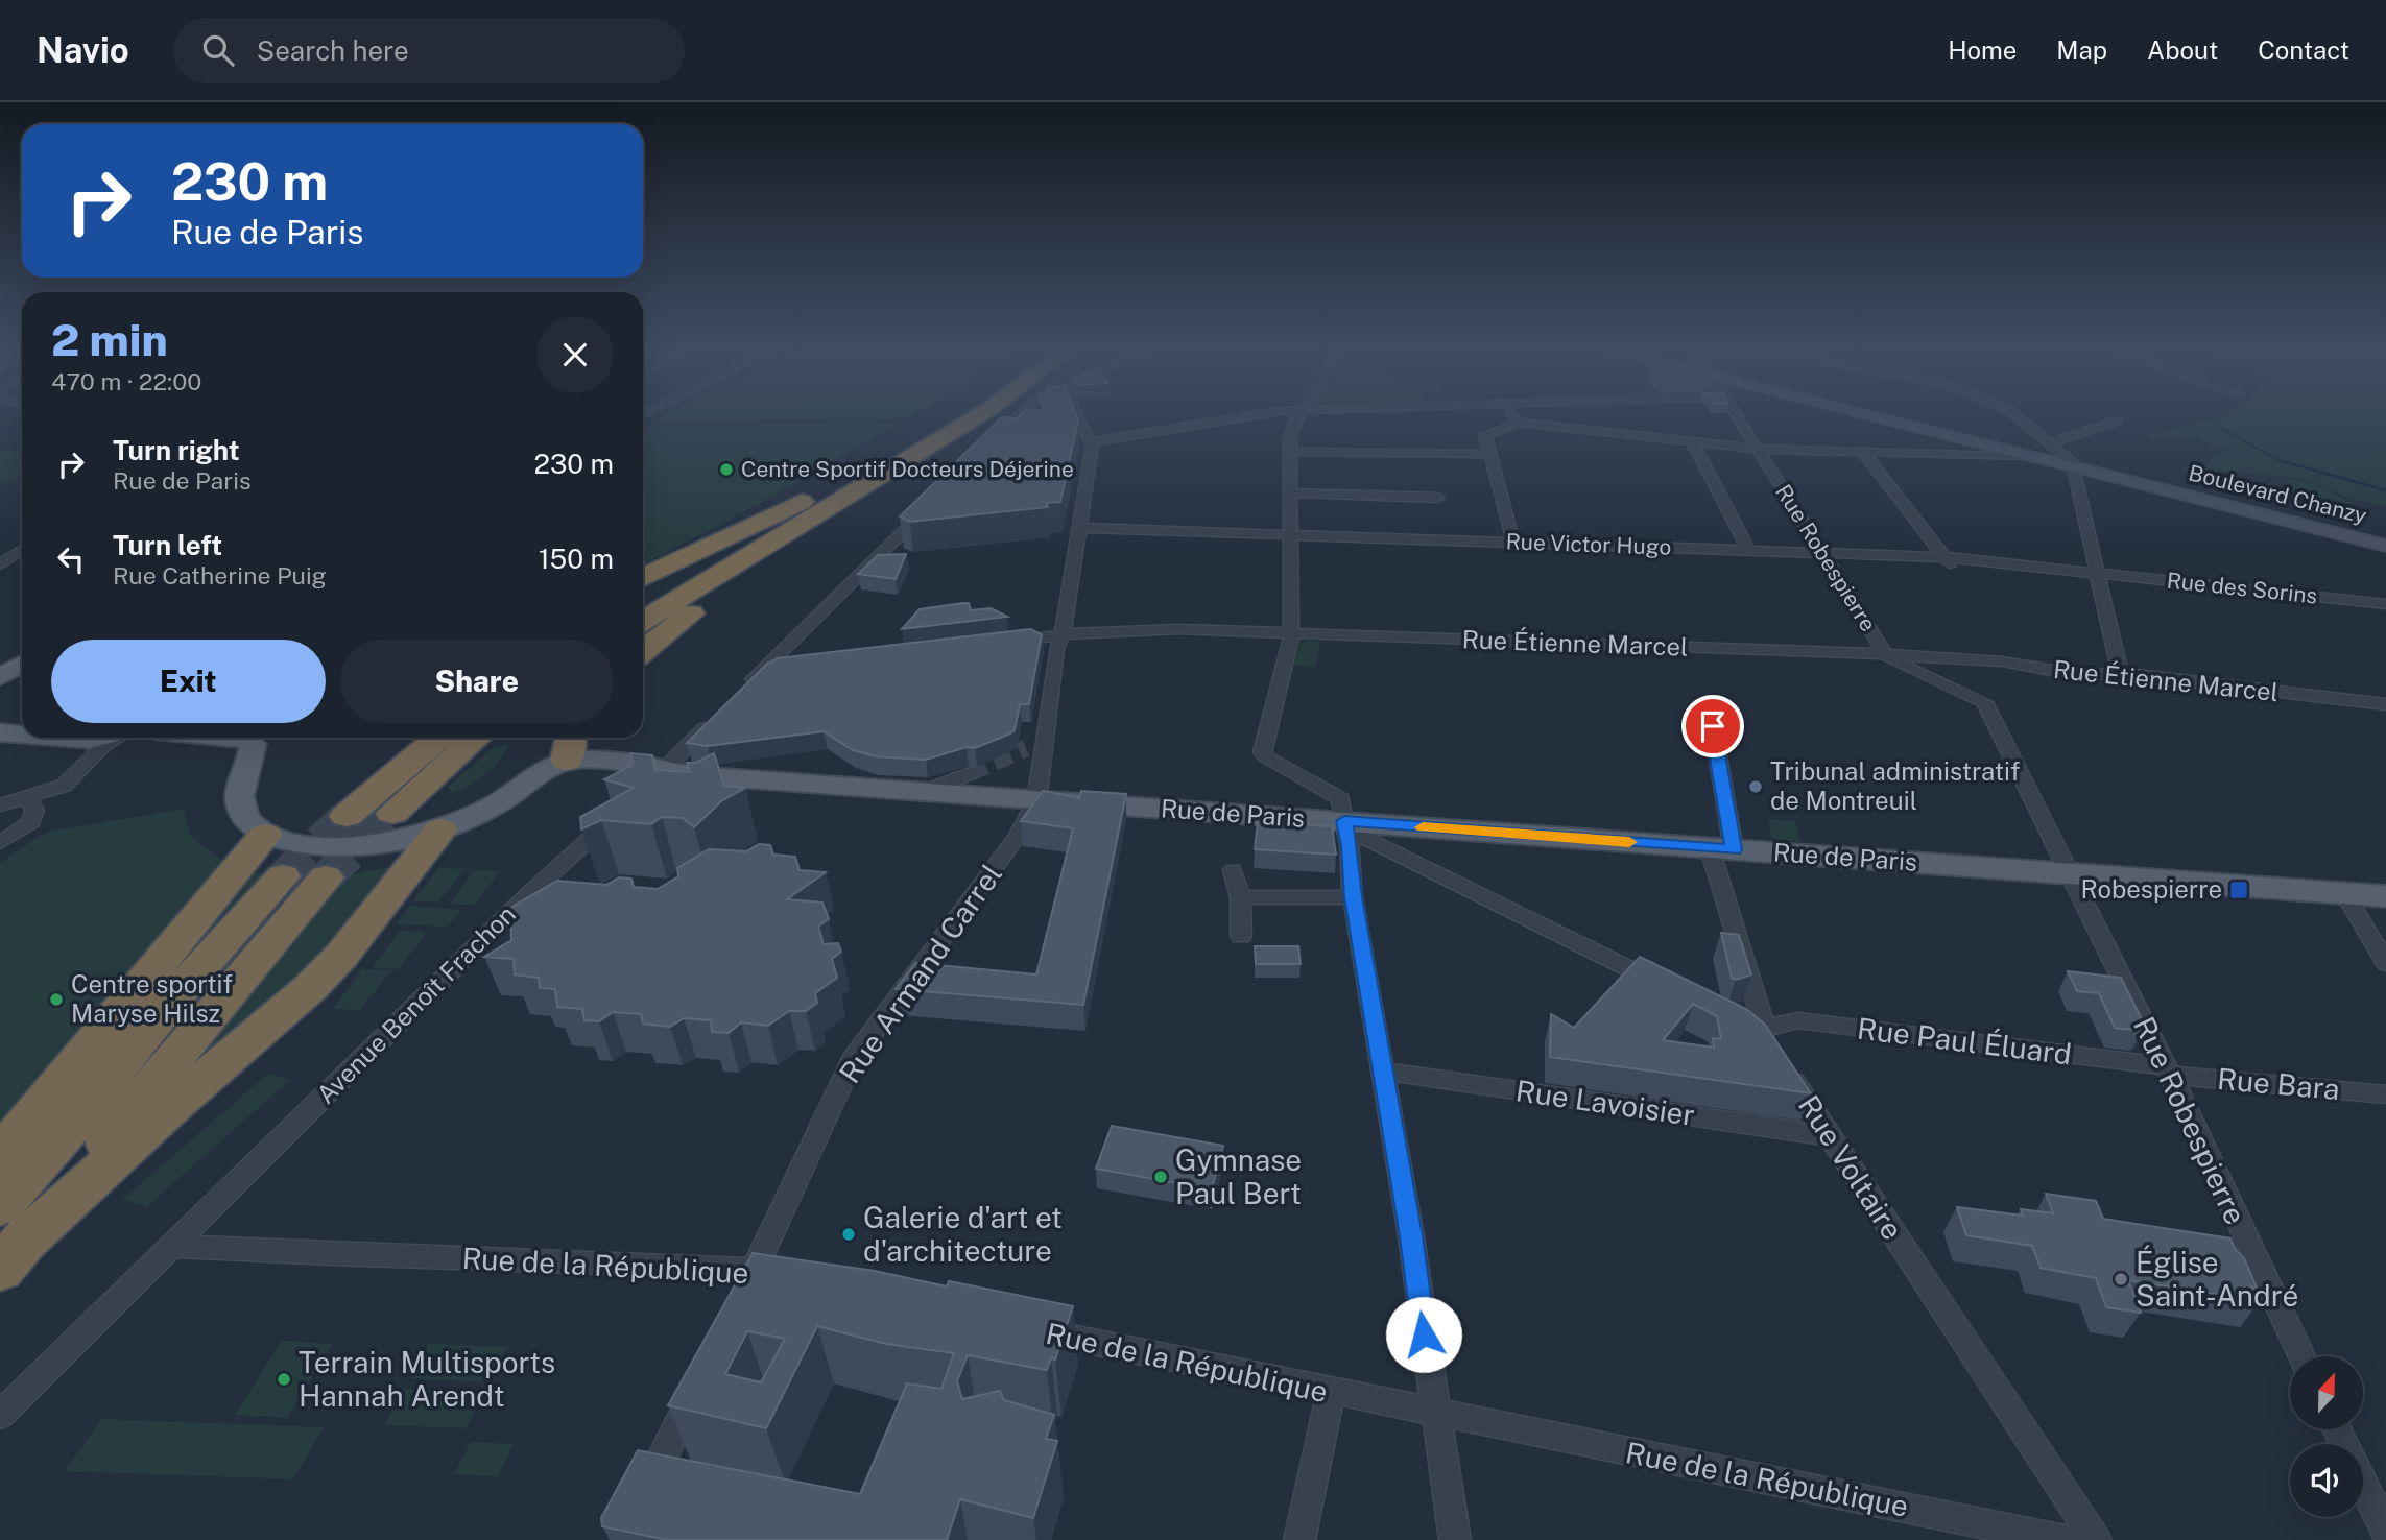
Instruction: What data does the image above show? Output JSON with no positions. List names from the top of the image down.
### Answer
{
  "streets": {
    "main road": ["Boulevard Chanzy", "Rue de Paris"],
    "street": [
      "Rue Victor Hugo",
      "Rue Robespierre",
      "Rue des Sorins",
      "Rue Étienne Marcel",
      "Rue Armand Carrel",
      "Avenue Benoît Frachon",
      "Rue Paul Éluard",
      "Rue Bara",
      "Rue Lavoisier",
      "Rue Voltaire",
      "Rue de la République"
    ]
  },
  "crossings": [
    ["Rue Victor Hugo", "Rue Robespierre"],
    ["Rue Victor Hugo", "Rue des Sorins"],
    ["Rue Robespierre", "Rue Étienne Marcel"],
    ["Rue Robespierre", "Rue de Paris"],
    ["Rue Robespierre", "Rue Paul Éluard"],
    ["Rue Robespierre", "Rue Bara"],
    ["Rue de Paris", "Rue Armand Carrel"],
    ["Rue de Paris", "Rue Voltaire"],
    ["Rue Armand Carrel", "Rue de la République"],
    ["Avenue Benoît Frachon", "Rue de la République"],
    ["Rue Paul Éluard", "Rue Bara"],
    ["Rue Paul Éluard", "Rue Voltaire"],
    ["Rue Lavoisier", "Rue Voltaire"]
  ],
  "places": {
    "other": [
      "Centre Sportif Docteurs Déjerine",
      "Tribunal administratif de Montreuil",
      "Centre sportif Maryse Hilsz",
      "Gymnase Paul Bert",
      "Galerie d'art et d'architecture",
      "Église Saint-André",
      "Terrain Multisports Hannah Arendt"
    ],
    "transit": ["Robespierre"]
  },
  "north": "top",
  "page": {
    "header": "Navio",
    "search": "Search here",
    "nav": [
      "Home",
      "Map",
      "About",
      "Contact"
    ],
    "turn": ["230 m", "Rue de Paris"],
    "heading": ["2 min", "470 m · 22:00"],
    "list": [
      {
        "name": "Turn right",
        "note": "Rue de Paris",
        "value": "230 m"
      },
      {
        "name": "Turn left",
        "note": "Rue Catherine Puig",
        "value": "150 m"
      }
    ],
    "buttons": ["Exit", "Share"]
  }
}
